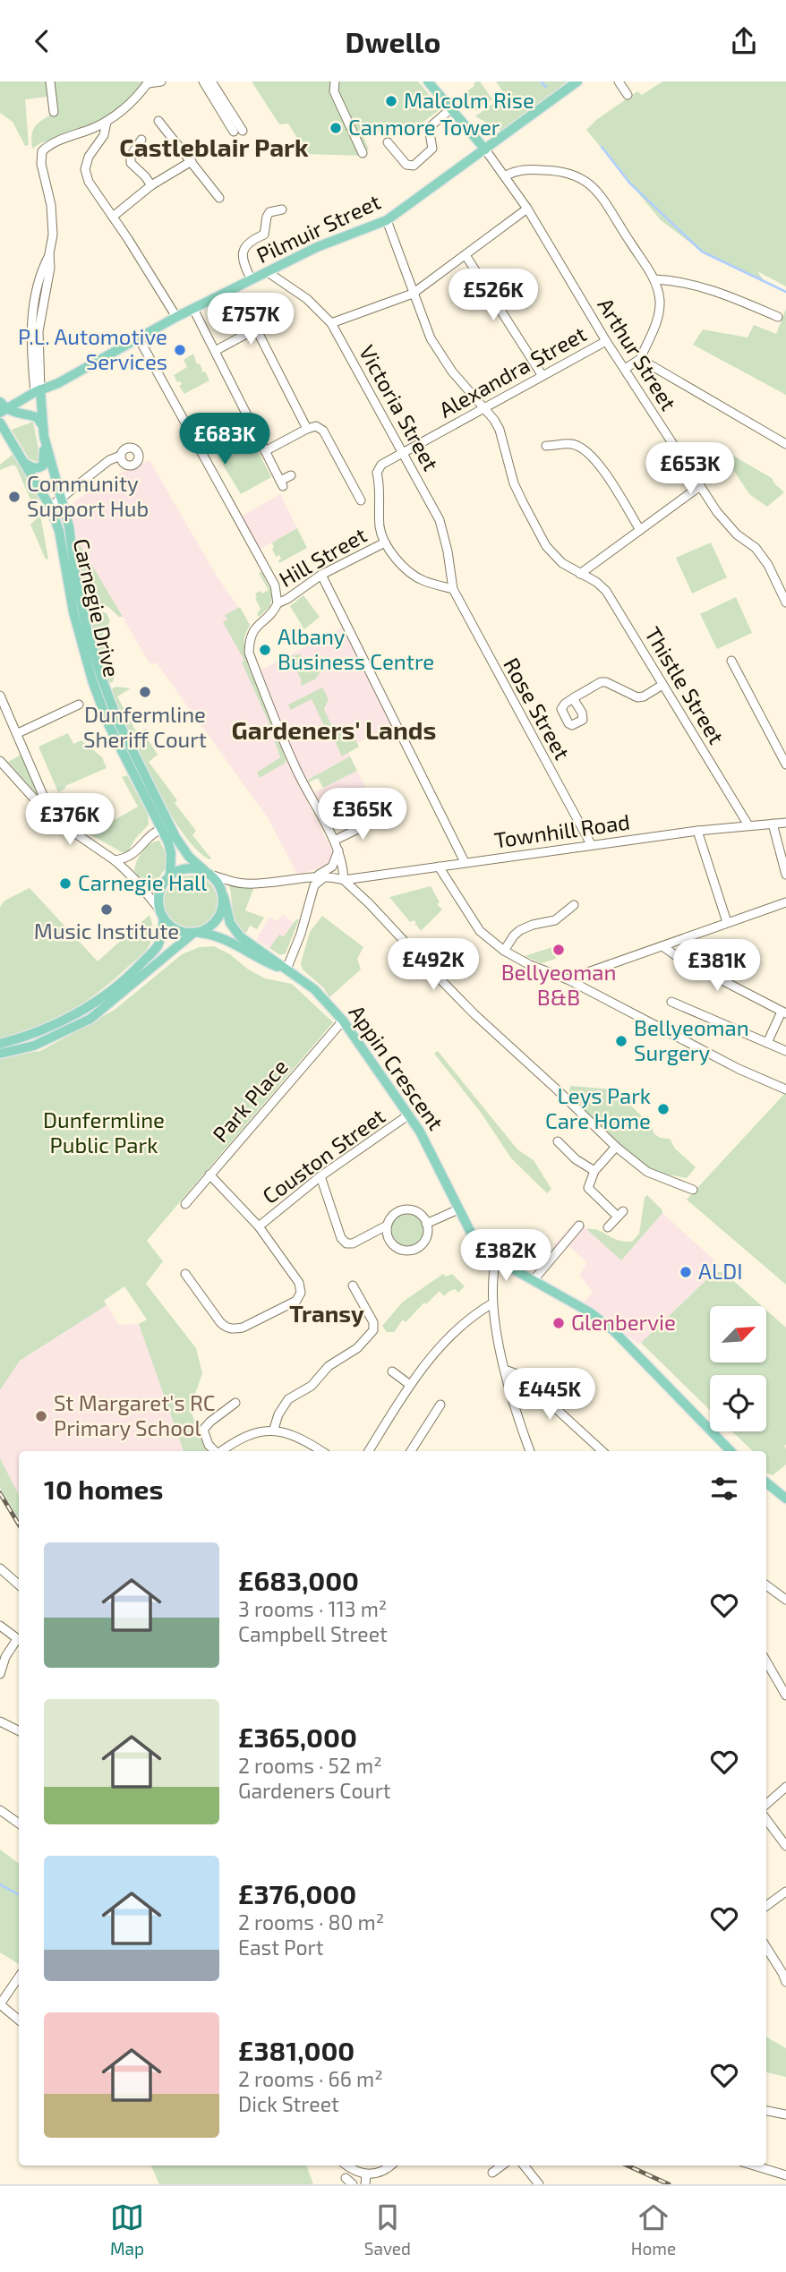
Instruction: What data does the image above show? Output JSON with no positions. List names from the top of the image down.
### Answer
{
  "streets": {
    "main road": ["Pilmuir Street", "Carnegie Drive", "Appin Crescent"],
    "street": [
      "Arthur Street",
      "Alexandra Street",
      "Victoria Street",
      "Hill Street",
      "Thistle Street",
      "Rose Street",
      "Townhill Road",
      "Park Place",
      "Couston Street"
    ]
  },
  "crossings": [
    ["Pilmuir Street", "Arthur Street"],
    ["Pilmuir Street", "Victoria Street"],
    ["Pilmuir Street", "Carnegie Drive"],
    ["Pilmuir Street", "Thistle Street"],
    ["Arthur Street", "Alexandra Street"],
    ["Alexandra Street", "Victoria Street"],
    ["Alexandra Street", "Hill Street"],
    ["Alexandra Street", "Thistle Street"],
    ["Victoria Street", "Rose Street"],
    ["Hill Street", "Townhill Road"],
    ["Carnegie Drive", "Appin Crescent"],
    ["Thistle Street", "Townhill Road"],
    ["Rose Street", "Townhill Road"],
    ["Appin Crescent", "Park Place"],
    ["Appin Crescent", "Couston Street"]
  ],
  "districts": ["Castleblair Park", "Gardeners' Lands", "Transy"],
  "parks": ["Dunfermline Public Park"],
  "places": [
    "Malcolm Rise",
    "Canmore Tower",
    "P.L. Automotive Services",
    "Community Support Hub",
    "Albany Business Centre",
    "Dunfermline Sheriff Court",
    "Carnegie Hall",
    "Music Institute",
    "Bellyeoman B&B",
    "Bellyeoman Surgery",
    "Leys Park Care Home",
    "ALDI",
    "Glenbervie",
    "St Margaret's RC Primary School"
  ],
  "north": "top right",
  "page": {
    "header": "Dwello",
    "price": [
      "£526K",
      "£757K",
      "£683K",
      "£653K",
      "£365K",
      "£376K",
      "£492K",
      "£381K",
      "£382K",
      "£445K"
    ],
    "heading": "10 homes",
    "list": [
      {
        "name": "£683,000",
        "note": "3 rooms · 113 m² · Campbell Street"
      },
      {
        "name": "£365,000",
        "note": "2 rooms · 52 m² · Gardeners Court"
      },
      {
        "name": "£376,000",
        "note": "2 rooms · 80 m² · East Port"
      },
      {
        "name": "£381,000",
        "note": "2 rooms · 66 m² · Dick Street"
      }
    ],
    "tabs": ["Map", "Saved", "Home"]
  }
}
